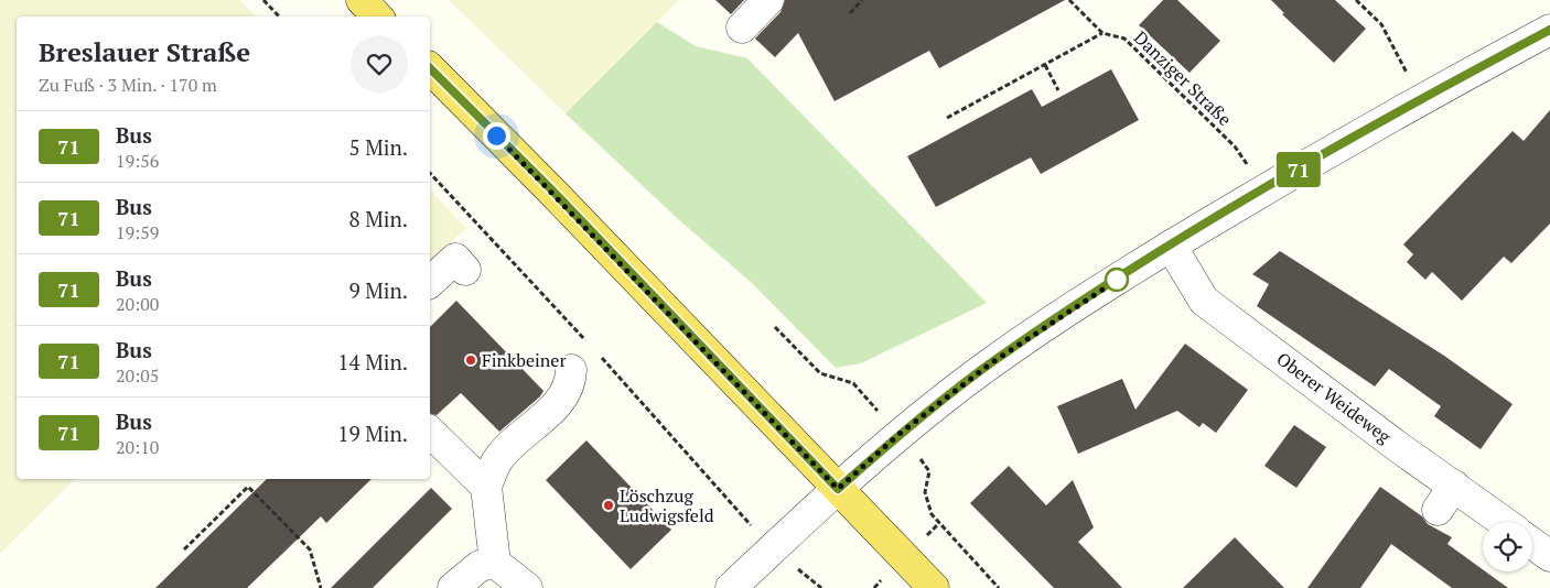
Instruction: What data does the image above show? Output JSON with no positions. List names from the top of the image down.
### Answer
{
  "streets": {
    "street": ["Oberer Weideweg"],
    "path": ["Danziger Straße"]
  },
  "places": ["Finkbeiner", "Löschzug Ludwigsfeld"],
  "lines": ["bus line 71"],
  "page": {
    "on_map": "71",
    "heading": ["Breslauer Straße", "Zu Fuß · 3 Min. · 170 m"],
    "list": [
      {
        "mark": "71",
        "name": "Bus",
        "note": "19:56",
        "value": "5 Min."
      },
      {
        "mark": "71",
        "name": "Bus",
        "note": "19:59",
        "value": "8 Min."
      },
      {
        "mark": "71",
        "name": "Bus",
        "note": "20:00",
        "value": "9 Min."
      },
      {
        "mark": "71",
        "name": "Bus",
        "note": "20:05",
        "value": "14 Min."
      },
      {
        "mark": "71",
        "name": "Bus",
        "note": "20:10",
        "value": "19 Min."
      }
    ]
  }
}
